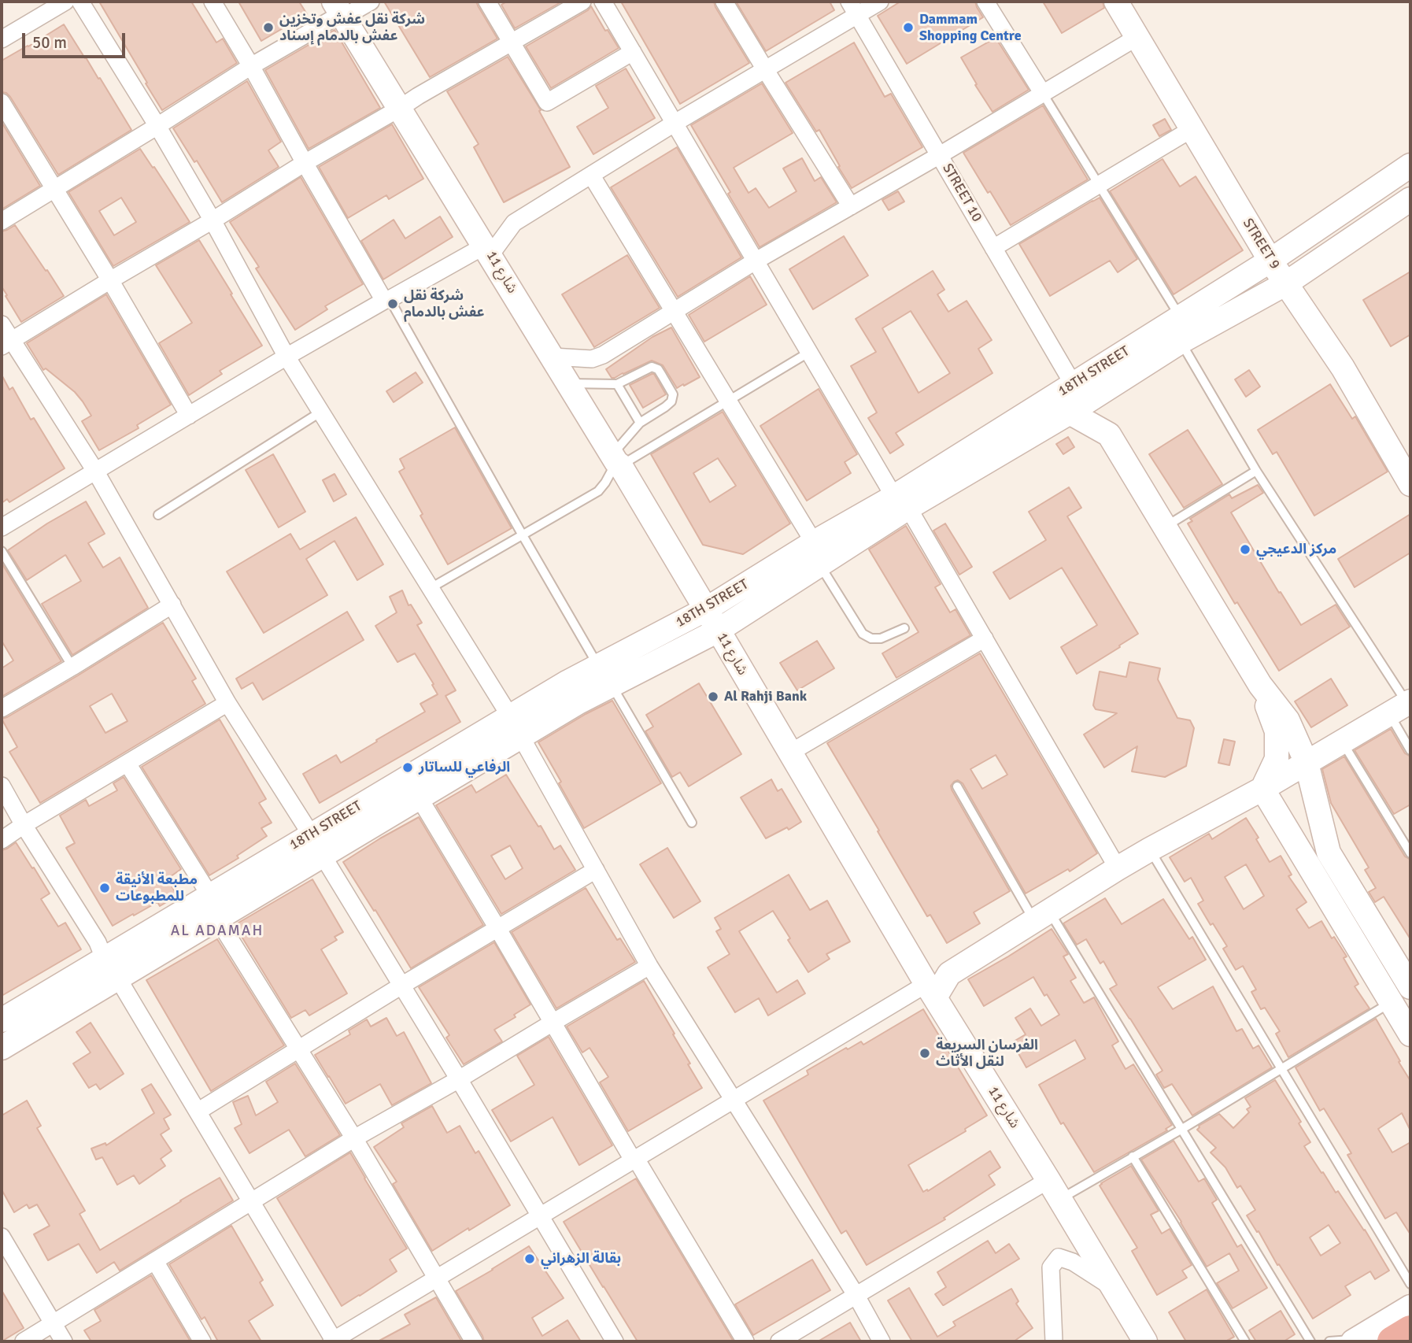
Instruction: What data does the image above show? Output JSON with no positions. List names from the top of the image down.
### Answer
{
  "streets": {
    "street": [
      "STREET 10",
      "STREET 9",
      "شارع 11",
      "18TH STREET"
    ]
  },
  "crossings": [
    ["STREET 10", "18TH STREET"],
    ["STREET 9", "18TH STREET"],
    ["شارع 11", "18TH STREET"]
  ],
  "districts": ["AL ADAMAH"],
  "places": [
    "شركة نقل عفش وتخزين عفش بالدمام إسناد",
    "Dammam Shopping Centre",
    "شركة نقل عفش بالدمام",
    "مركز الدعيجي",
    "Al Rahji Bank",
    "الرفاعي للساتار",
    "مطبعة الأنيقة للمطبوعات",
    "الفرسان السريعة لنقل الأثاث",
    "بقالة الزهراني"
  ],
  "scale_bar": "50 m"
}
